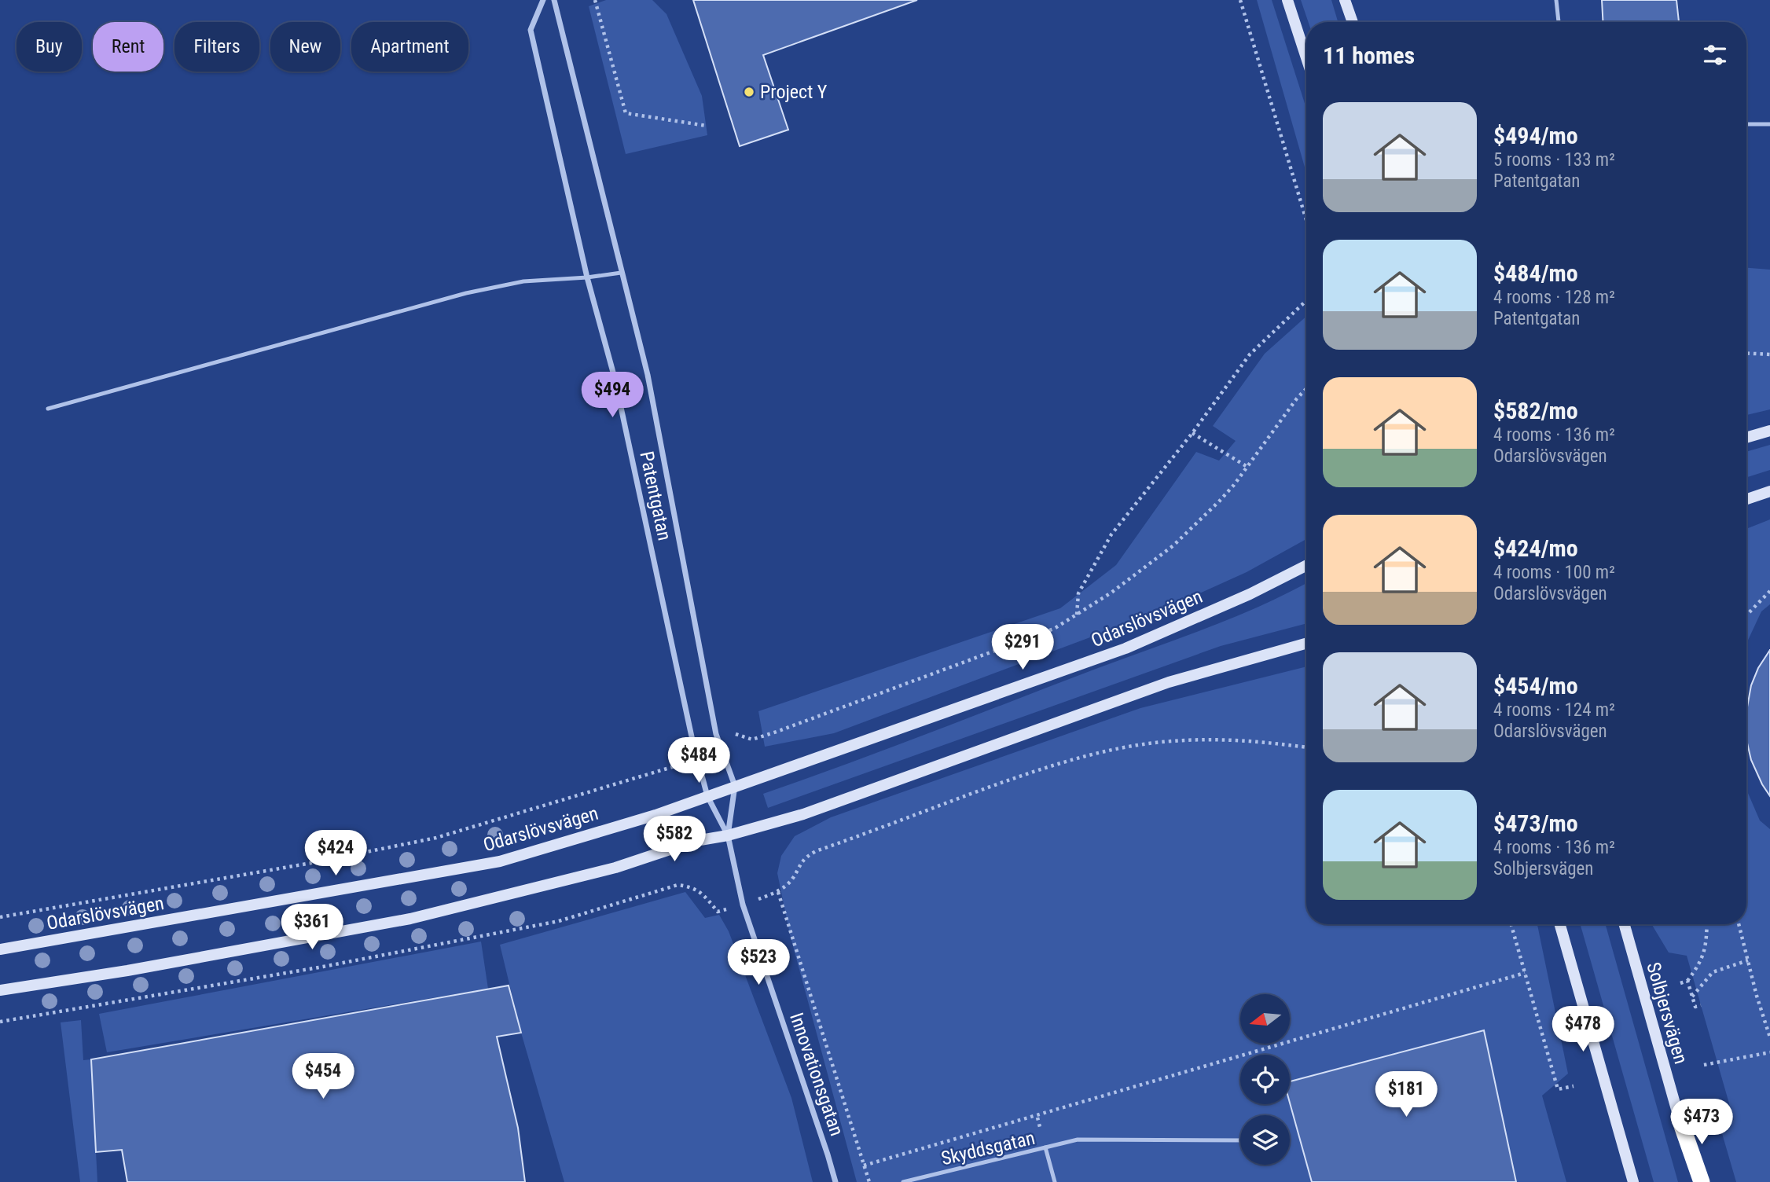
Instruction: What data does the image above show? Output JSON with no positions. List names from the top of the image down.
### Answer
{
  "streets": {
    "main road": ["Odarslövsvägen", "Solbjersvägen"],
    "street": ["Patentgatan", "Innovationsgatan"],
    "lane": ["Skyddsgatan"]
  },
  "crossings": [
    ["Patentgatan", "Odarslövsvägen"],
    ["Patentgatan", "Innovationsgatan"],
    ["Odarslövsvägen", "Innovationsgatan"]
  ],
  "places": ["Project Y"],
  "north": "left",
  "page": {
    "chip": [
      "Buy",
      "Rent",
      "Filters",
      "New",
      "Apartment"
    ],
    "heading": "11 homes",
    "list": [
      {
        "name": "$494/mo",
        "note": "5 rooms · 133 m² · Patentgatan"
      },
      {
        "name": "$484/mo",
        "note": "4 rooms · 128 m² · Patentgatan"
      },
      {
        "name": "$582/mo",
        "note": "4 rooms · 136 m² · Odarslövsvägen"
      },
      {
        "name": "$424/mo",
        "note": "4 rooms · 100 m² · Odarslövsvägen"
      },
      {
        "name": "$454/mo",
        "note": "4 rooms · 124 m² · Odarslövsvägen"
      },
      {
        "name": "$473/mo",
        "note": "4 rooms · 136 m² · Solbjersvägen"
      }
    ],
    "price": [
      "$494",
      "$291",
      "$484",
      "$582",
      "$424",
      "$361",
      "$523",
      "$478",
      "$454",
      "$181",
      "$473"
    ]
  }
}
